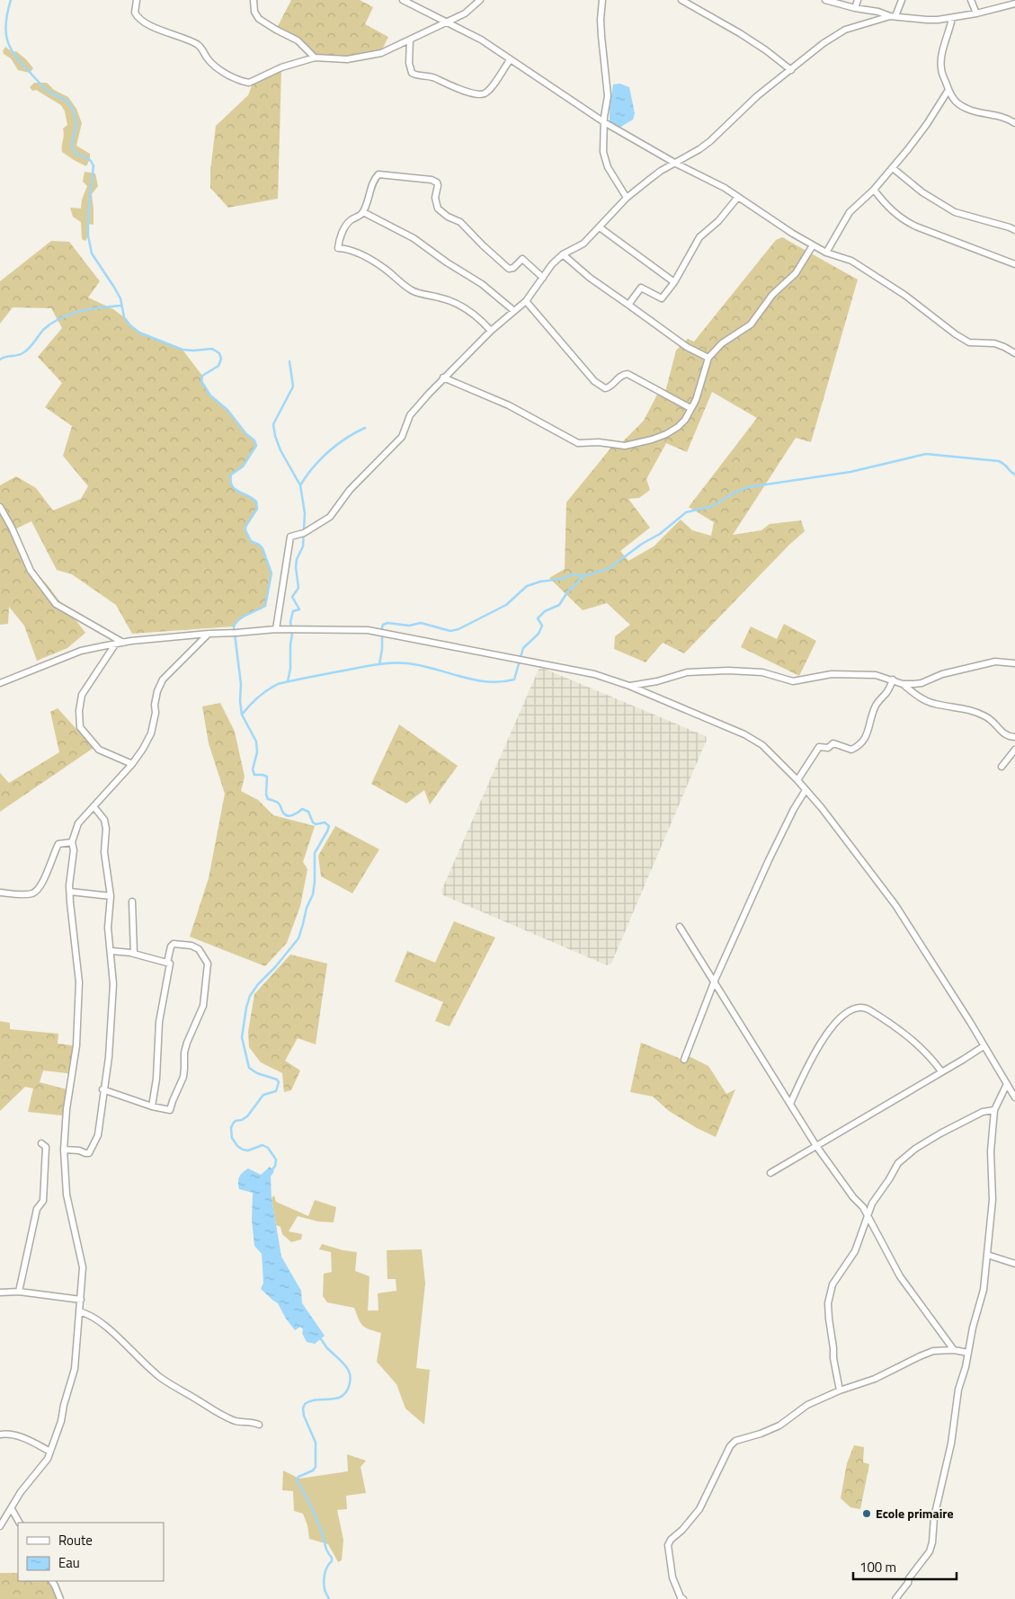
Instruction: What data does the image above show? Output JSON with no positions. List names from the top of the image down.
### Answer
{
  "places": ["Ecole primaire"],
  "legend": ["Route", "Eau"],
  "scale_bar": "100 m"
}
